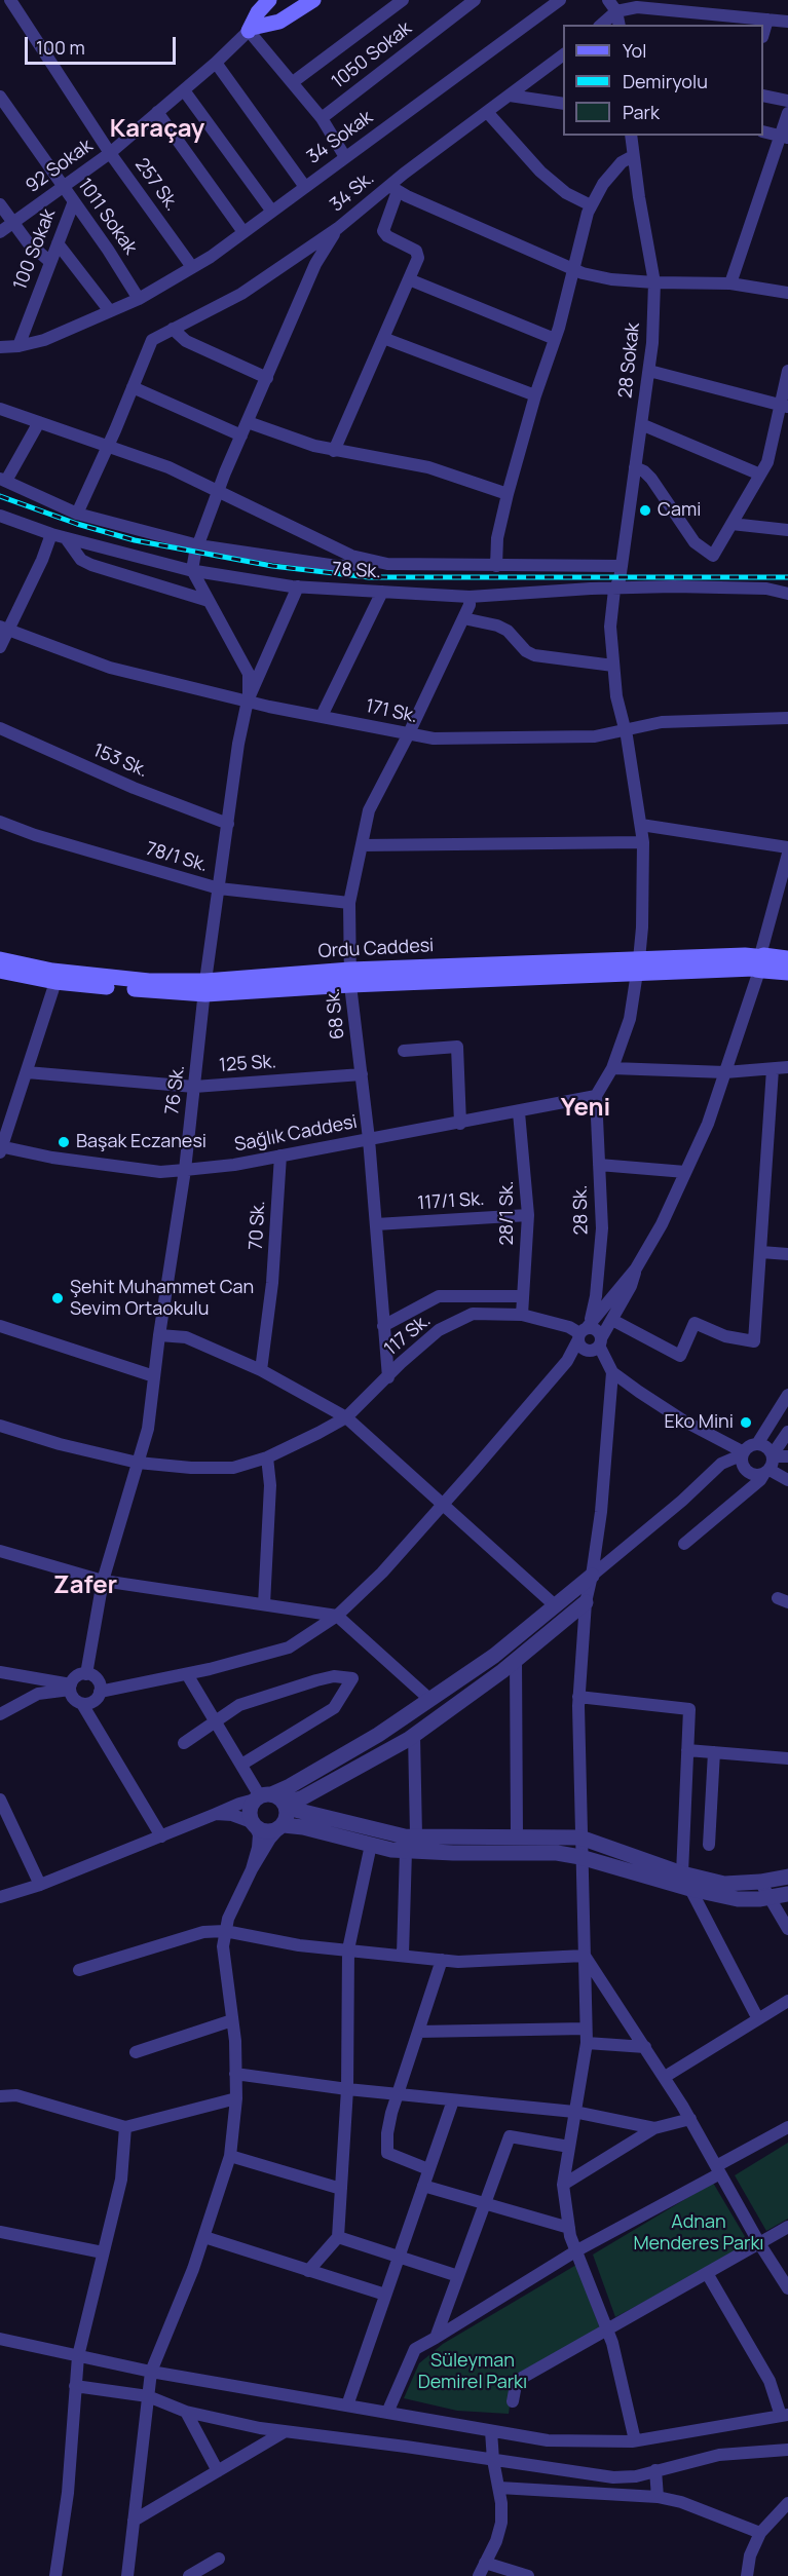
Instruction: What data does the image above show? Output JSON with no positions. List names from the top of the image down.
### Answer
{
  "streets": {
    "main road": ["Ordu Caddesi"],
    "street": [
      "1050 Sokak",
      "34 Sokak",
      "92 Sokak",
      "257 Sk.",
      "34 Sk.",
      "1011 Sokak",
      "100 Sokak",
      "28 Sokak",
      "78 Sk.",
      "171 Sk.",
      "153 Sk.",
      "78/1 Sk.",
      "68 Sk.",
      "125 Sk.",
      "76 Sk.",
      "Sağlık Caddesi",
      "117/1 Sk.",
      "28 Sk.",
      "28/1 Sk.",
      "70 Sk.",
      "117 Sk."
    ]
  },
  "crossings": [
    ["34 Sokak", "257 Sk."],
    ["34 Sokak", "1011 Sokak"],
    ["34 Sokak", "100 Sokak"],
    ["92 Sokak", "257 Sk."],
    ["92 Sokak", "1011 Sokak"],
    ["1011 Sokak", "100 Sokak"],
    ["28 Sokak", "78 Sk."],
    ["28 Sokak", "171 Sk."],
    ["28 Sokak", "Ordu Caddesi"],
    ["28 Sokak", "Sağlık Caddesi"],
    ["28 Sokak", "28 Sk."],
    ["78 Sk.", "68 Sk."],
    ["78 Sk.", "76 Sk."],
    ["171 Sk.", "68 Sk."],
    ["171 Sk.", "76 Sk."],
    ["153 Sk.", "76 Sk."],
    ["78/1 Sk.", "68 Sk."],
    ["78/1 Sk.", "76 Sk."],
    ["Ordu Caddesi", "68 Sk."],
    ["Ordu Caddesi", "76 Sk."],
    ["68 Sk.", "125 Sk."],
    ["68 Sk.", "Sağlık Caddesi"],
    ["68 Sk.", "117/1 Sk."],
    ["68 Sk.", "117 Sk."],
    ["125 Sk.", "76 Sk."],
    ["76 Sk.", "Sağlık Caddesi"],
    ["76 Sk.", "117 Sk."],
    ["Sağlık Caddesi", "28 Sk."],
    ["Sağlık Caddesi", "28/1 Sk."],
    ["Sağlık Caddesi", "70 Sk."],
    ["117/1 Sk.", "28/1 Sk."],
    ["28 Sk.", "117 Sk."],
    ["28/1 Sk.", "117 Sk."]
  ],
  "districts": ["Karaçay", "Yeni", "Zafer"],
  "parks": ["Adnan Menderes Parkı", "Süleyman Demirel Parkı"],
  "places": [
    "Cami",
    "Başak Eczanesi",
    "Şehit Muhammet Can Sevim Ortaokulu",
    "Eko Mini"
  ],
  "legend": ["Yol", "Demiryolu", "Park"],
  "scale_bar": "100 m"
}
